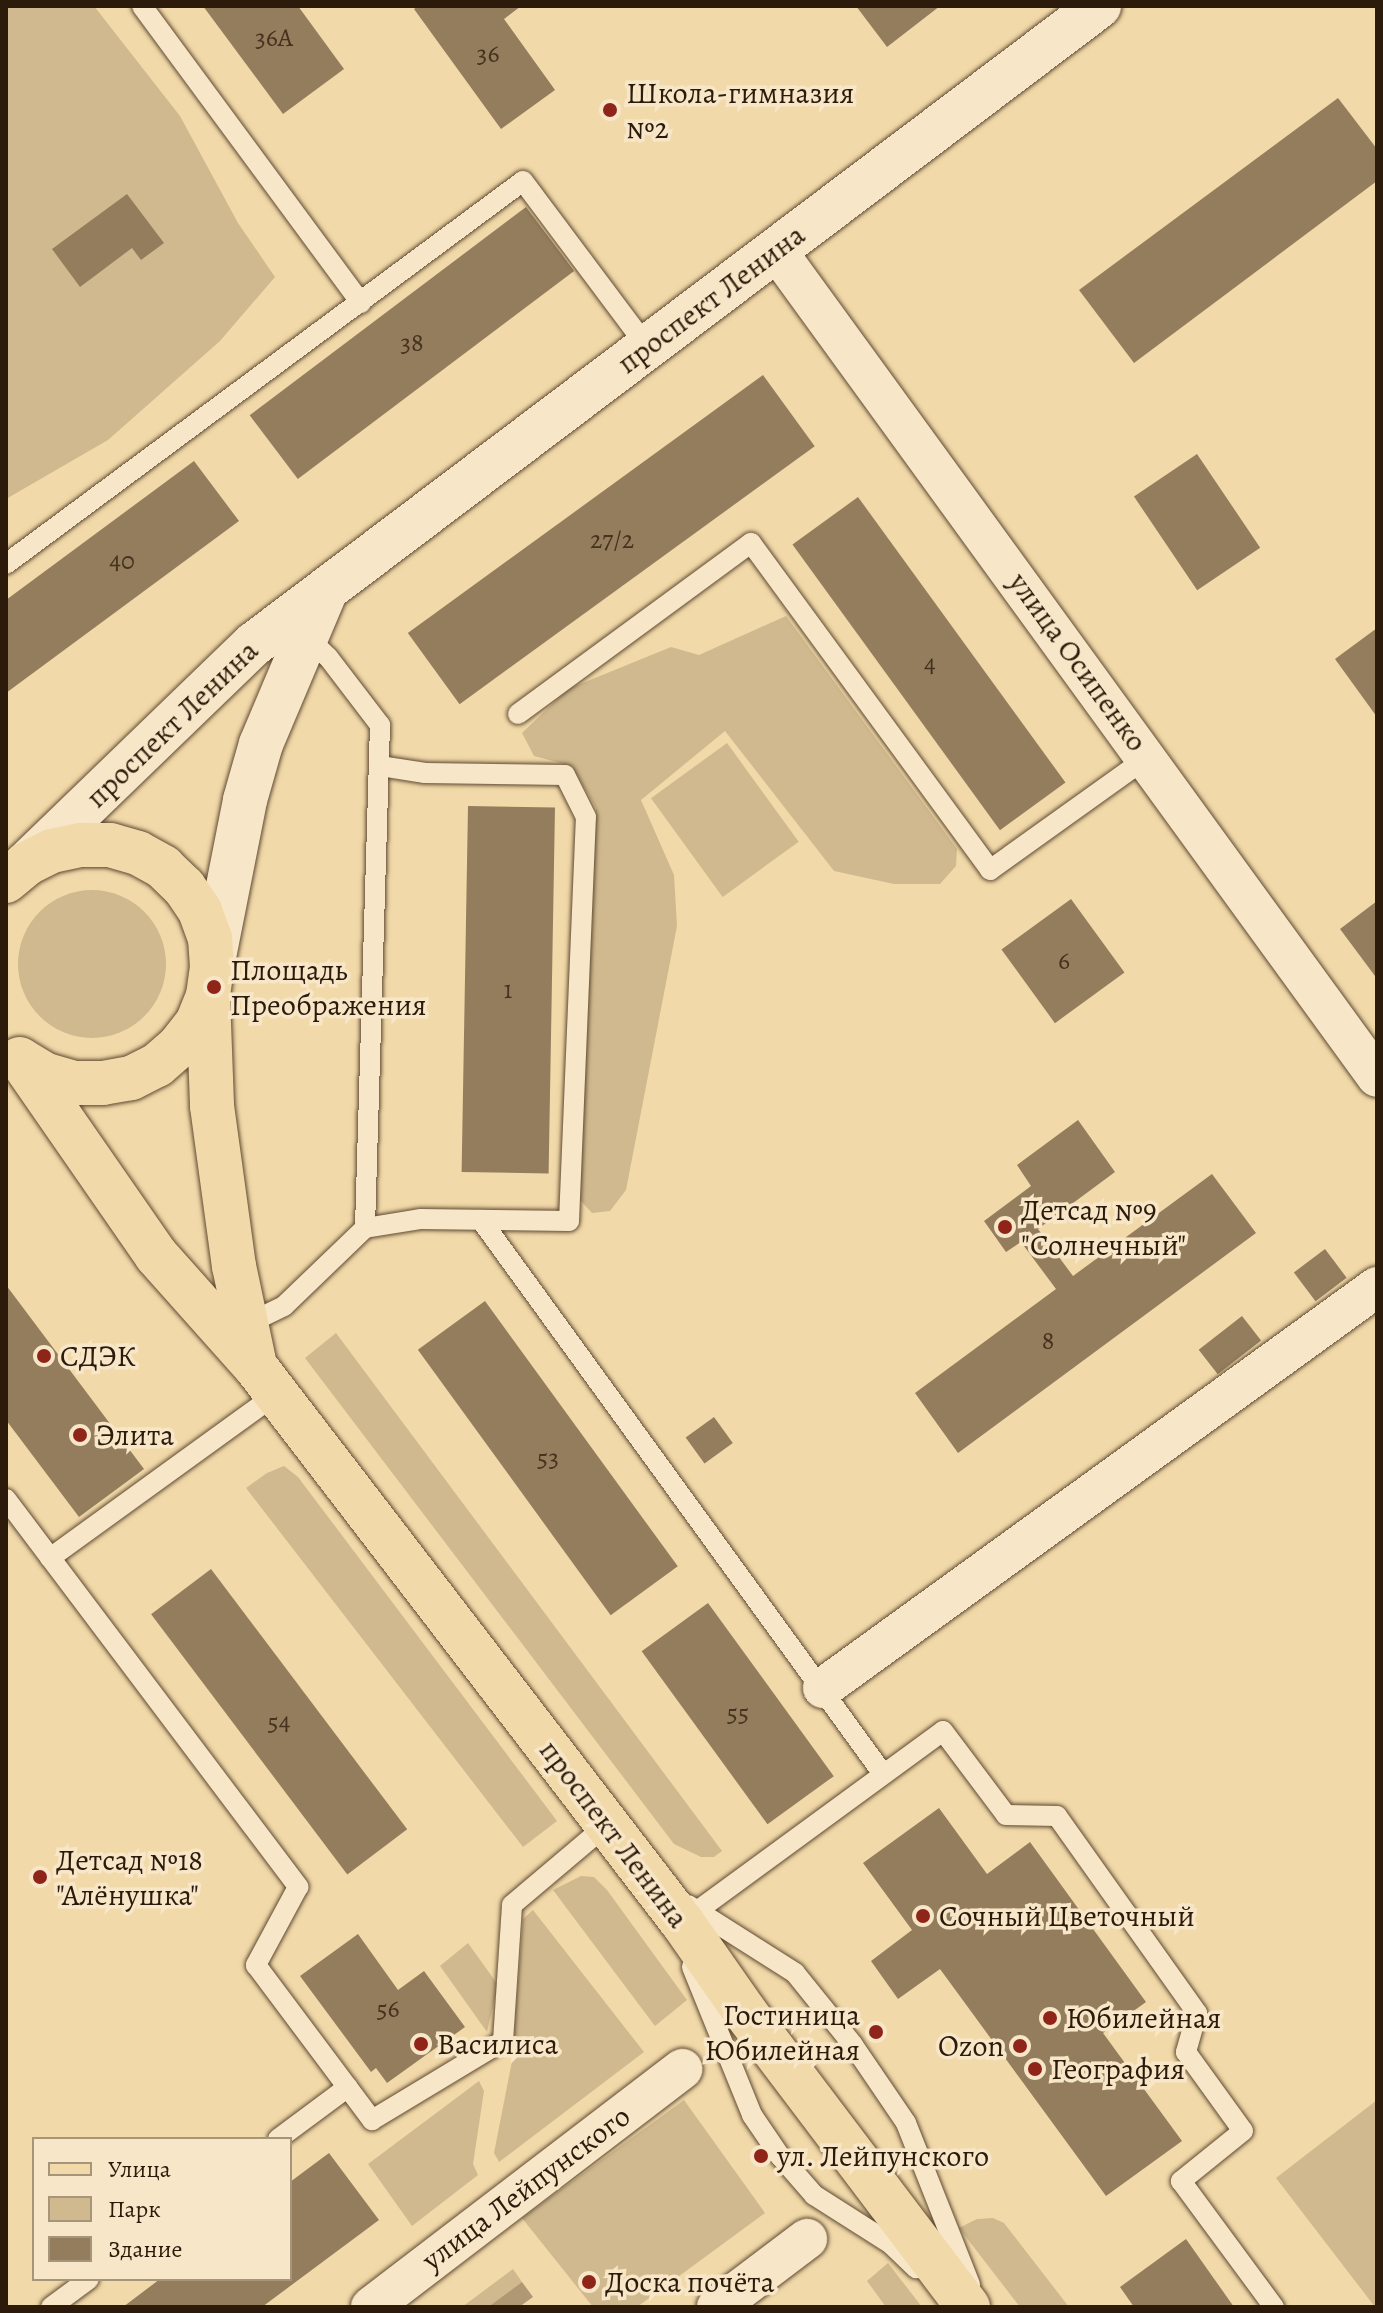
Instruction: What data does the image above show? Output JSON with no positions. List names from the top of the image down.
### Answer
{
  "streets": {
    "main road": ["проспект Ленина"],
    "street": ["улица Осипенко", "улица Лейпунского"]
  },
  "crossings": [
    ["проспект Ленина", "улица Осипенко"]
  ],
  "places": [
    "Школа-гимназия №2",
    "Площадь Преображения",
    "Детсад №9 \"Солнечный\"",
    "СДЭК",
    "Элита",
    "Детсад №18 \"Алёнушка\"",
    "Сочный Цветочный",
    "Юбилейная",
    "Гостиница Юбилейная",
    "Василиса",
    "Ozon",
    "География",
    "ул. Лейпунского",
    "Доска почёта"
  ],
  "house_numbers": [
    "36А",
    "36",
    "38",
    "27/2",
    "40",
    "4",
    "6",
    "1",
    "8",
    "53",
    "55",
    "54",
    "56"
  ],
  "legend": ["Улица", "Парк", "Здание"]
}
